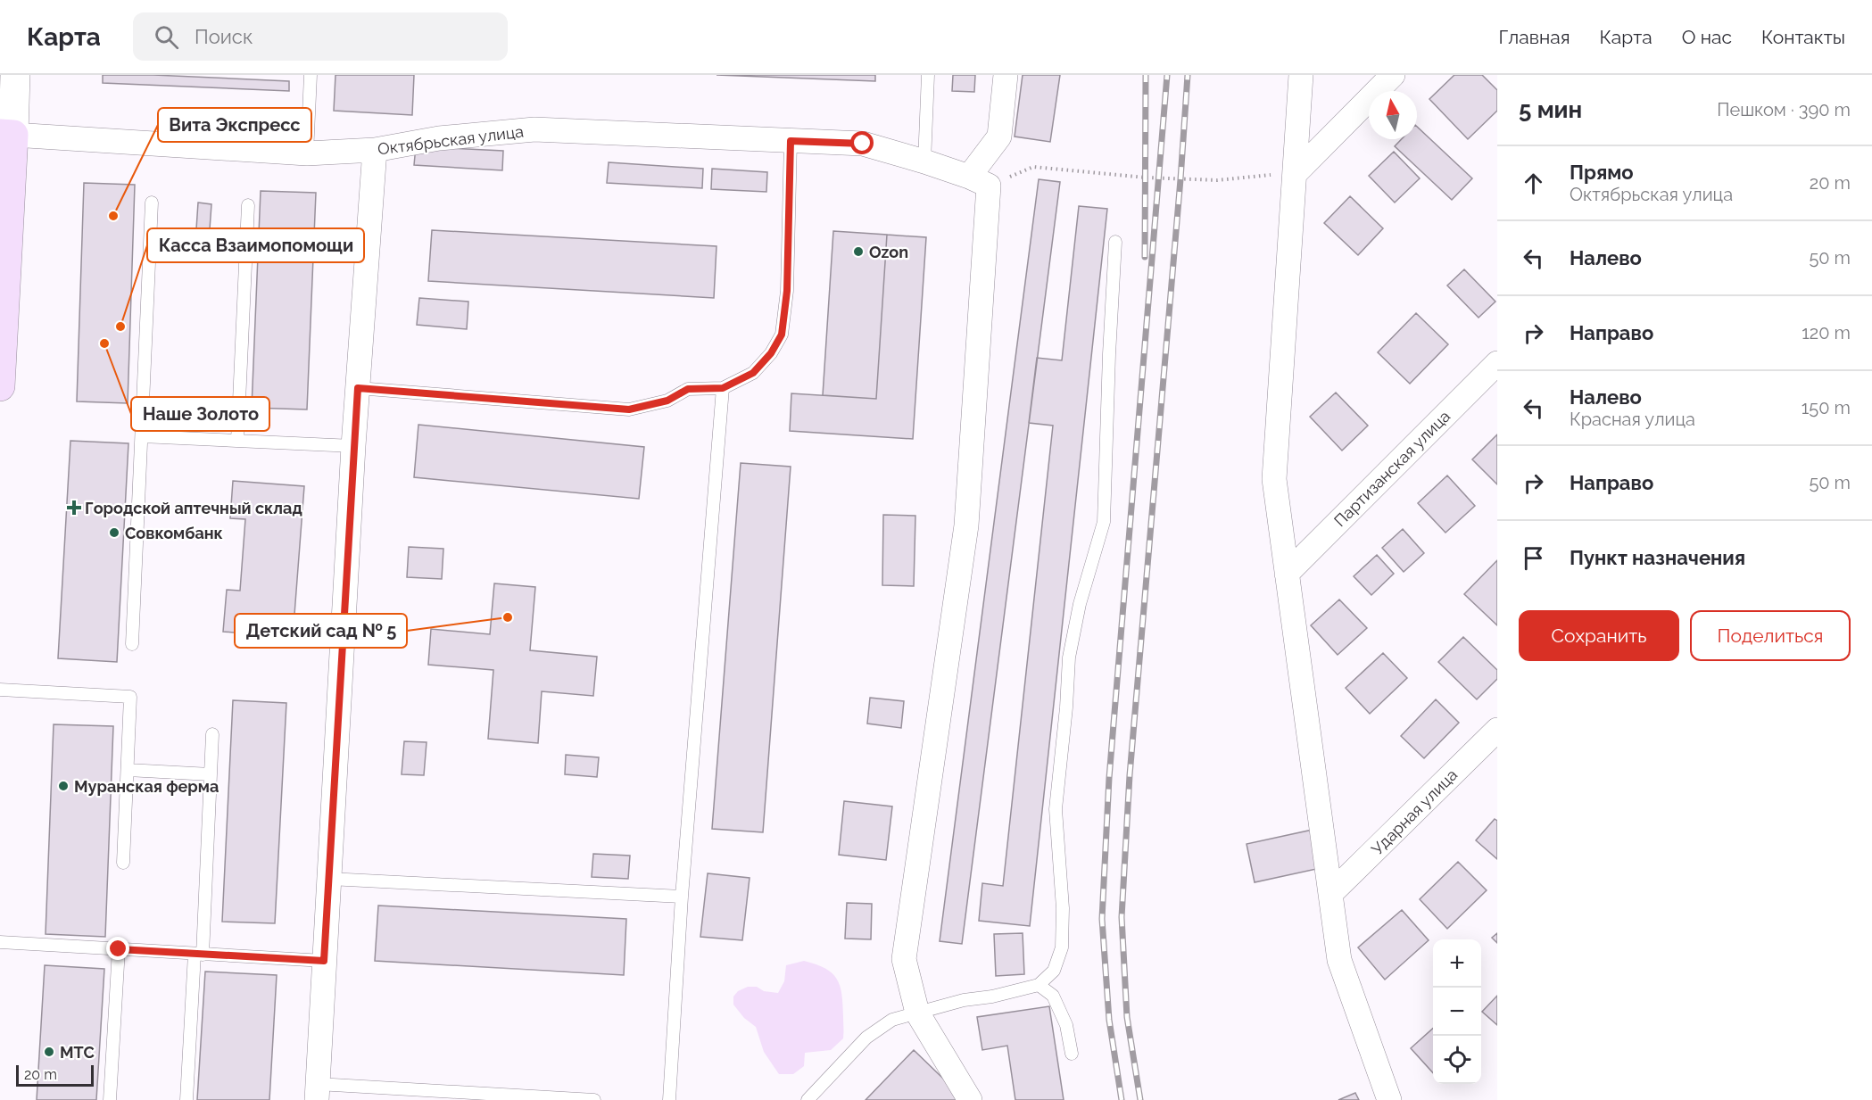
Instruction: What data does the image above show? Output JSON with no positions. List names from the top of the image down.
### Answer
{
  "streets": {
    "street": ["Октябрьская улица", "Партизанская улица", "Ударная улица"]
  },
  "places": {
    "other": [
      "Вита Экспресс",
      "Ozon",
      "Касса Взаимопомощи",
      "Наше Золото",
      "Совкомбанк",
      "Детский сад № 5",
      "Муранская ферма",
      "МТС"
    ],
    "health": ["Городской аптечный склад"]
  },
  "scale_bar": "20 m",
  "north": "top",
  "page": {
    "header": "Карта",
    "search": "Поиск",
    "nav": [
      "Главная",
      "Карта",
      "О нас",
      "Контакты"
    ],
    "heading": ["5 мин", "Пешком · 390 m"],
    "list": [
      ["Прямо", "Октябрьская улица", "20 m"],
      ["Налево", "50 m"],
      ["Направо", "120 m"],
      ["Налево", "Красная улица", "150 m"],
      ["Направо", "50 m"],
      "Пункт назначения"
    ],
    "buttons": ["Сохранить", "Поделиться"],
    "map_buttons": ["+", "−"],
    "scale": "20 m"
  }
}
